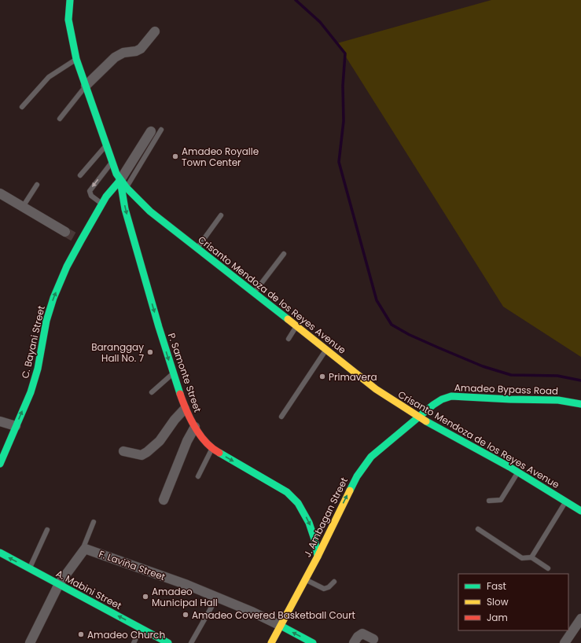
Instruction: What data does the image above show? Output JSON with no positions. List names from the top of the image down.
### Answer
{
  "streets": {
    "street": [
      "Crisanto Mendoza de los Reyes Avenue",
      "C. Bayani Street",
      "P. Samonte Street",
      "Amadeo Bypass Road",
      "J. Ambagan Street",
      "F. Laviña Street",
      "A. Mabini Street"
    ]
  },
  "crossings": [
    ["Crisanto Mendoza de los Reyes Avenue", "C. Bayani Street"],
    ["Crisanto Mendoza de los Reyes Avenue", "P. Samonte Street"],
    ["Crisanto Mendoza de los Reyes Avenue", "Amadeo Bypass Road"],
    ["Crisanto Mendoza de los Reyes Avenue", "J. Ambagan Street"],
    ["C. Bayani Street", "P. Samonte Street"],
    ["P. Samonte Street", "J. Ambagan Street"],
    ["Amadeo Bypass Road", "J. Ambagan Street"],
    ["J. Ambagan Street", "F. Laviña Street"]
  ],
  "one_way": [
    "C. Bayani Street",
    "P. Samonte Street",
    "J. Ambagan Street",
    "A. Mabini Street"
  ],
  "places": [
    "Amadeo Royalle Town Center",
    "Baranggay Hall No. 7",
    "Primavera",
    "Amadeo Municipal Hall",
    "Amadeo Covered Basketball Court",
    "Amadeo Church"
  ],
  "legend": ["Fast", "Slow", "Jam"]
}
